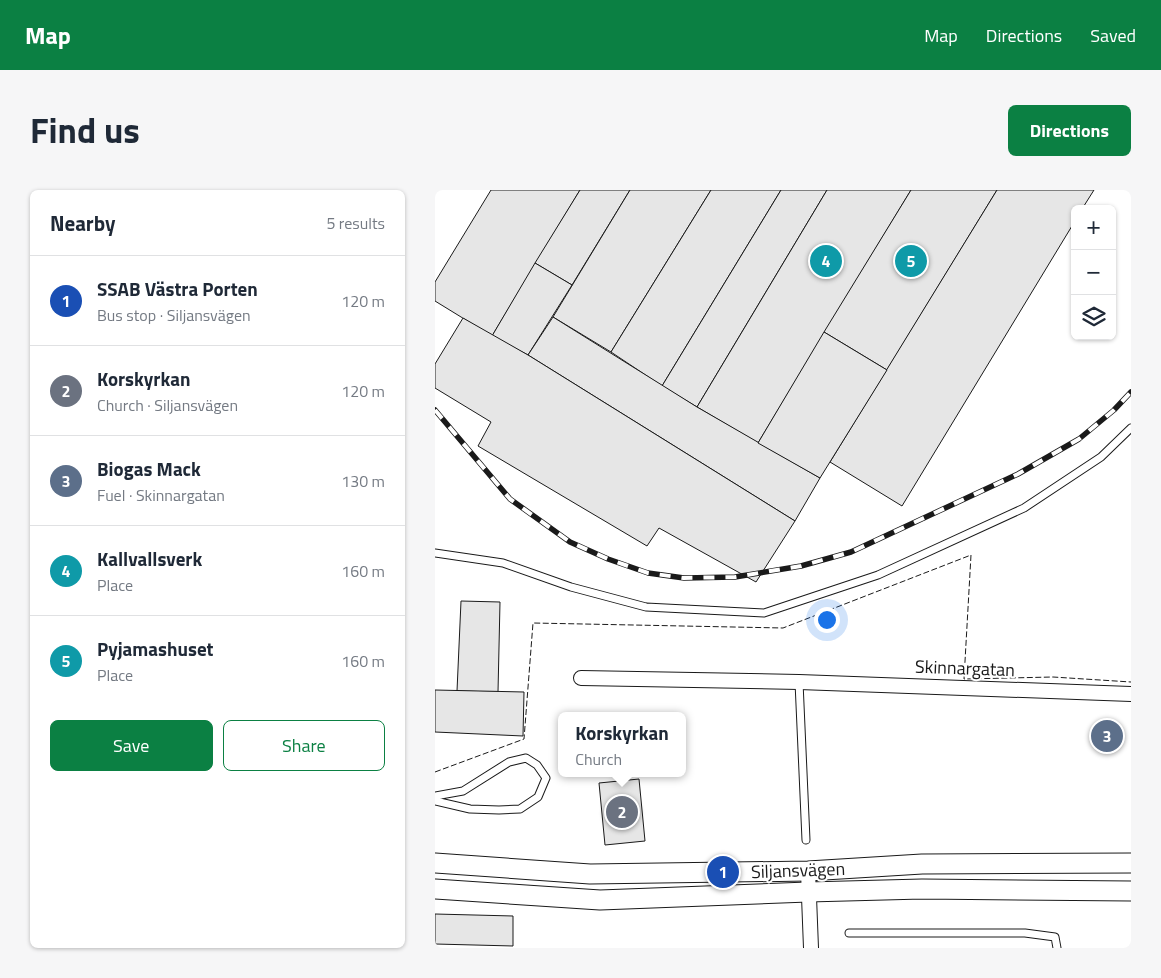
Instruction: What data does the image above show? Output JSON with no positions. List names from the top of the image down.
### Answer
{
  "streets": {
    "street": ["Skinnargatan", "Siljansvägen"]
  },
  "page": {
    "header": "Map",
    "nav": ["Map", "Directions", "Saved"],
    "title": "Find us",
    "buttons": [
      "Directions",
      ["Save", "Share"]
    ],
    "heading": ["Nearby", "5 results"],
    "map_buttons": ["+", "−"],
    "pins": [
      "4",
      "5",
      "3",
      "2",
      "1"
    ],
    "list": [
      {
        "mark": "1",
        "name": "SSAB Västra Porten",
        "note": "Bus stop · Siljansvägen",
        "value": "120 m"
      },
      {
        "mark": "2",
        "name": "Korskyrkan",
        "note": "Church · Siljansvägen",
        "value": "120 m"
      },
      {
        "mark": "3",
        "name": "Biogas Mack",
        "note": "Fuel · Skinnargatan",
        "value": "130 m"
      },
      {
        "mark": "4",
        "name": "Kallvallsverk",
        "note": "Place",
        "value": "160 m"
      },
      {
        "mark": "5",
        "name": "Pyjamashuset",
        "note": "Place",
        "value": "160 m"
      }
    ],
    "popup": ["Korskyrkan", "Church"]
  }
}
